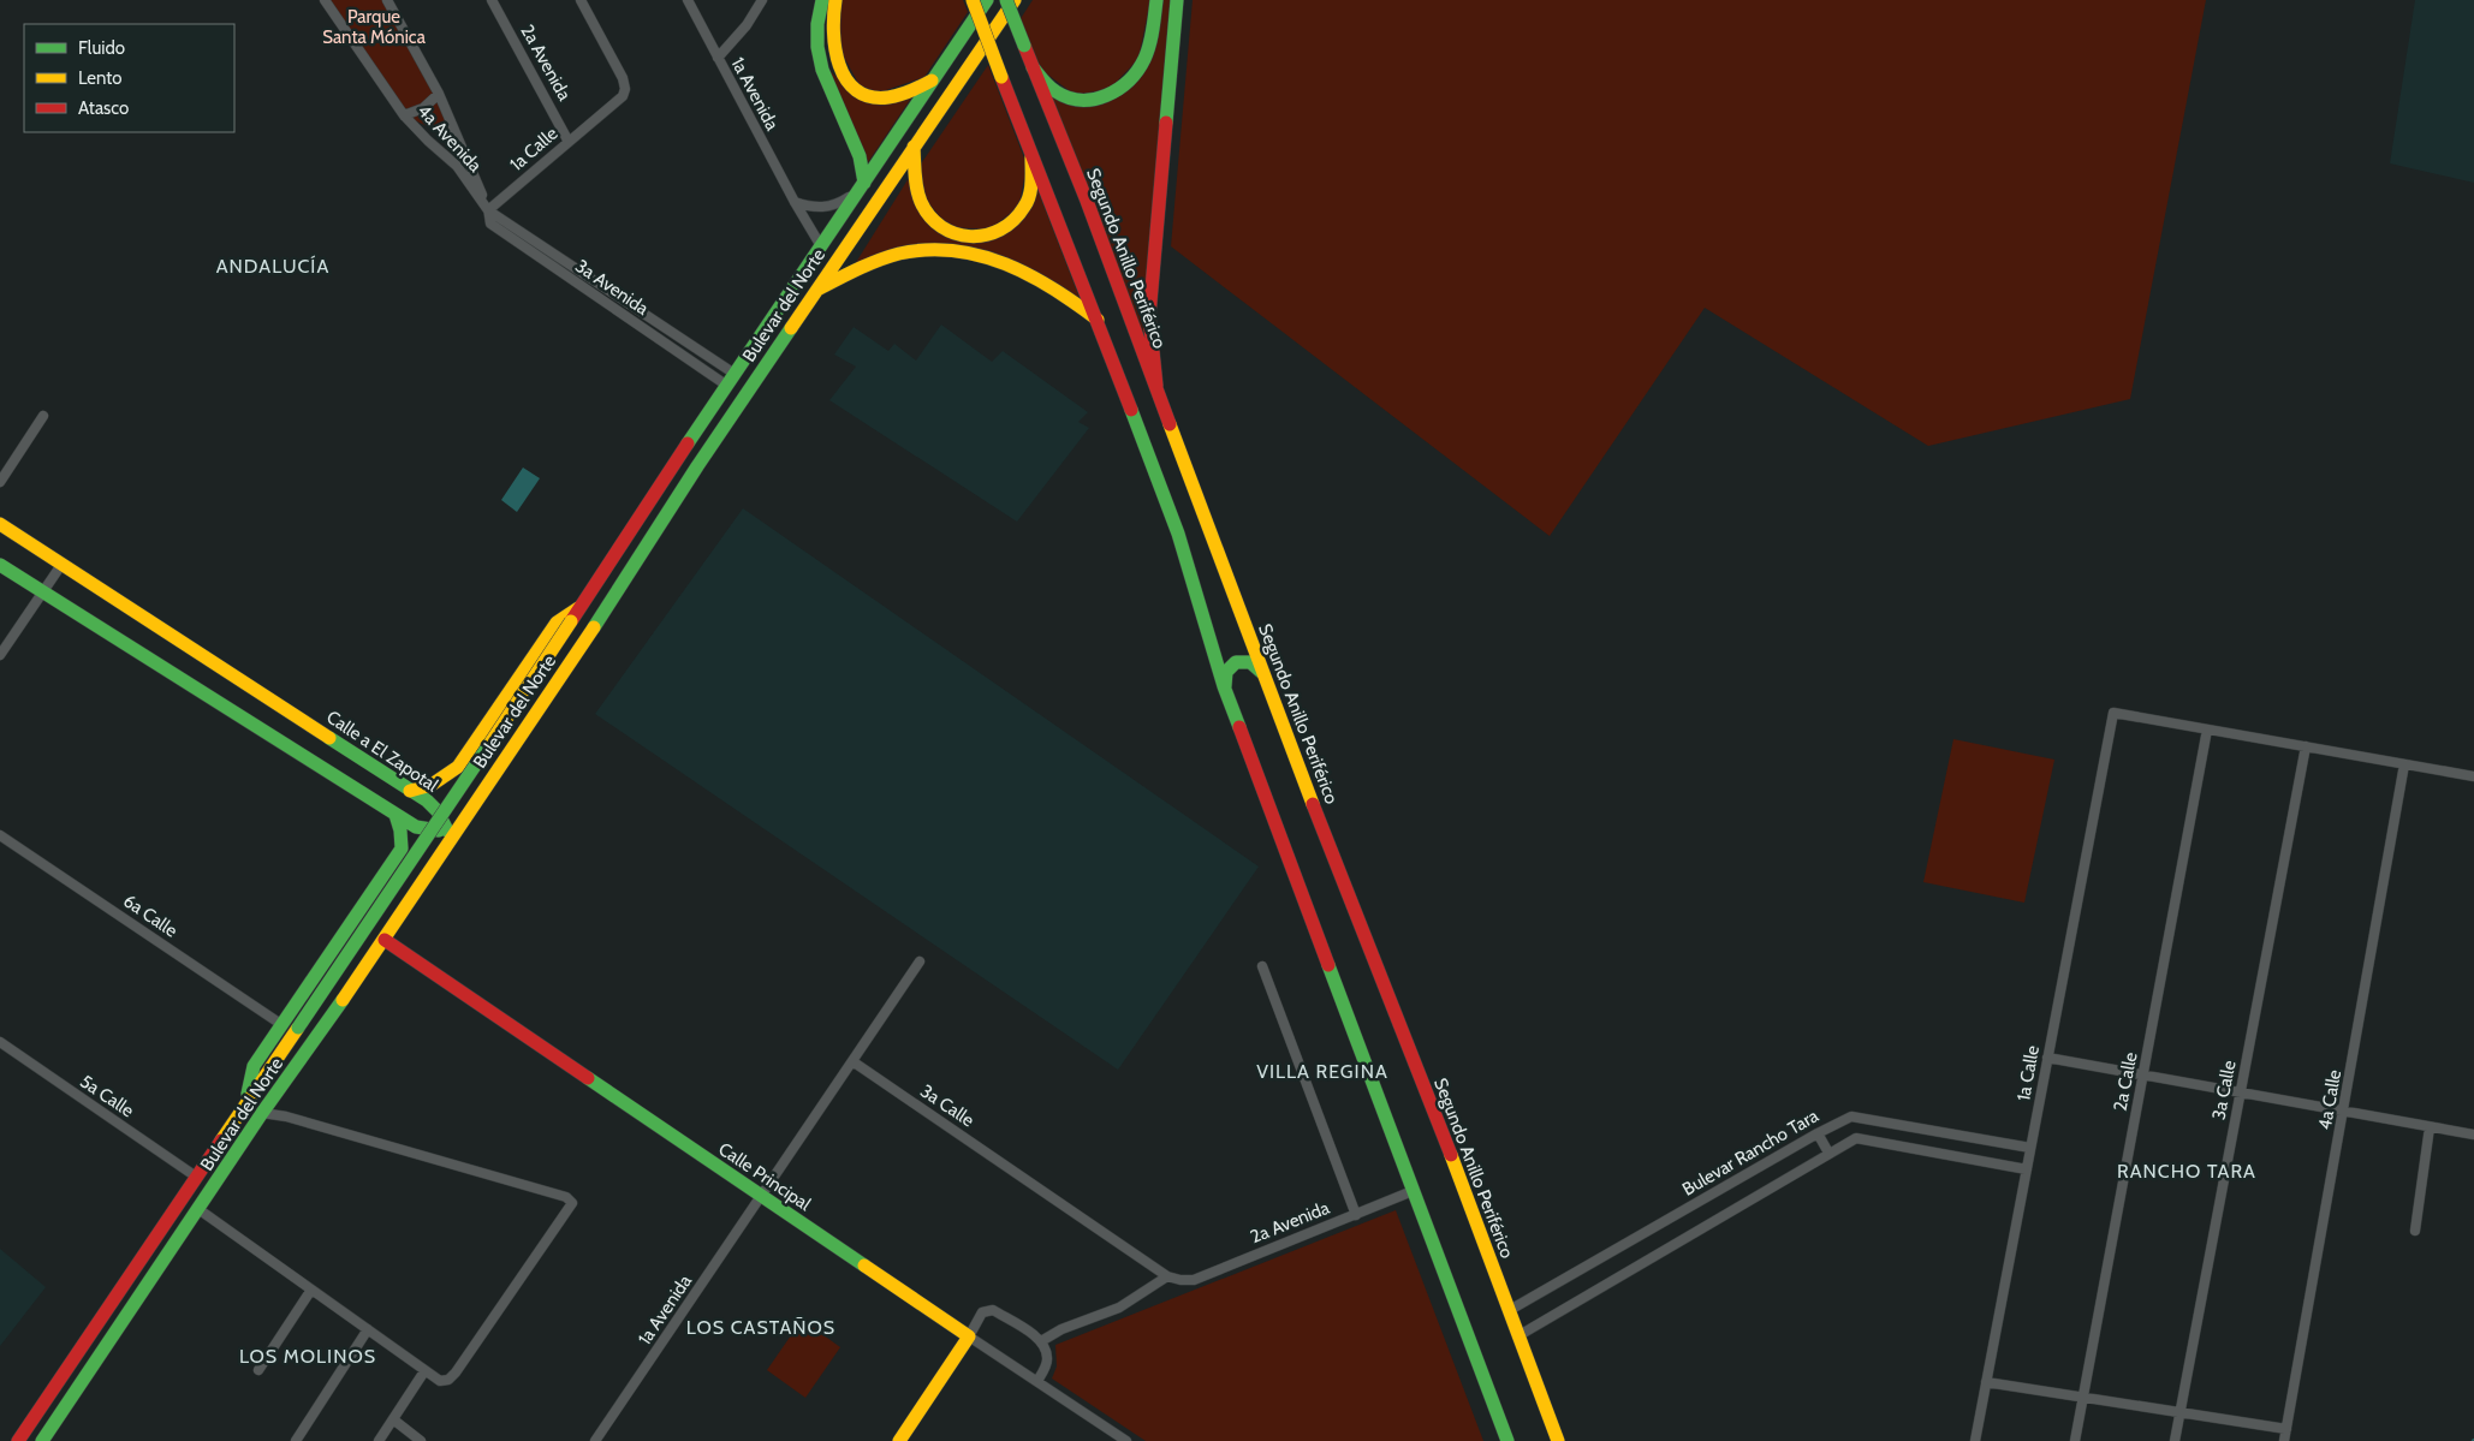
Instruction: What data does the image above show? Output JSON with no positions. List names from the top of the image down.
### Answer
{
  "streets": {
    "main road": [
      "Segundo Anillo Periférico",
      "Bulevar del Norte",
      "Calle a El Zapotal",
      "Calle Principal"
    ],
    "street": [
      "2a Avenida",
      "1a Avenida",
      "4a Avenida",
      "1a Calle",
      "3a Avenida",
      "6a Calle",
      "2a Calle",
      "3a Calle",
      "5a Calle",
      "4a Calle",
      "Bulevar Rancho Tara"
    ]
  },
  "crossings": [
    ["2a Avenida", "1a Calle"],
    ["2a Avenida", "3a Calle"],
    ["1a Avenida", "Bulevar del Norte"],
    ["1a Avenida", "3a Calle"],
    ["1a Avenida", "Calle Principal"],
    ["4a Avenida", "1a Calle"],
    ["4a Avenida", "3a Avenida"],
    ["1a Calle", "3a Avenida"],
    ["1a Calle", "2a Calle"],
    ["1a Calle", "Bulevar Rancho Tara"],
    ["Segundo Anillo Periférico", "Bulevar Rancho Tara"],
    ["3a Avenida", "Bulevar del Norte"],
    ["Bulevar del Norte", "5a Calle"],
    ["Bulevar del Norte", "Calle Principal"]
  ],
  "districts": [
    "ANDALUCÍA",
    "VILLA REGINA",
    "RANCHO TARA",
    "LOS CASTAÑOS",
    "LOS MOLINOS"
  ],
  "parks": ["Parque Santa Mónica"],
  "legend": ["Fluido", "Lento", "Atasco"]
}
